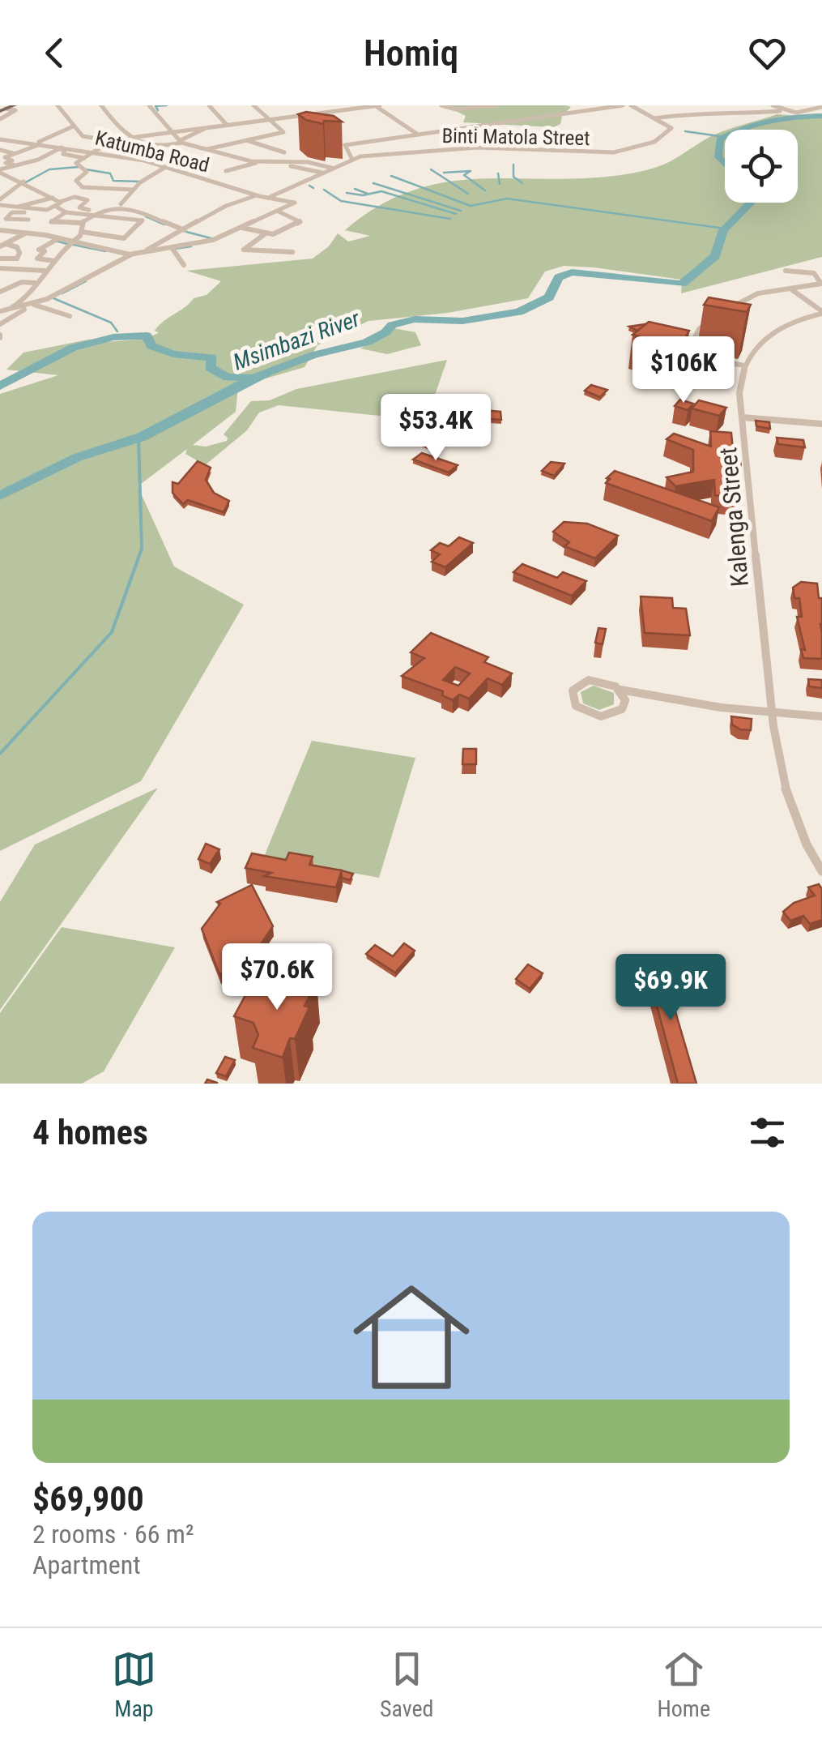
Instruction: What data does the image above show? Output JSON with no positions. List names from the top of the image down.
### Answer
{
  "streets": {
    "street": ["Binti Matola Street", "Katumba Road", "Kalenga Street"]
  },
  "crossings": [
    ["Binti Matola Street", "Katumba Road"]
  ],
  "water": ["Msimbazi River"],
  "page": {
    "header": "Homiq",
    "price": [
      "$106K",
      "$53.4K",
      "$70.6K",
      "$69.9K"
    ],
    "heading": "4 homes",
    "list": [
      {
        "name": "$69,900",
        "note": "2 rooms · 66 m² · Apartment"
      }
    ],
    "tabs": ["Map", "Saved", "Home"]
  }
}
